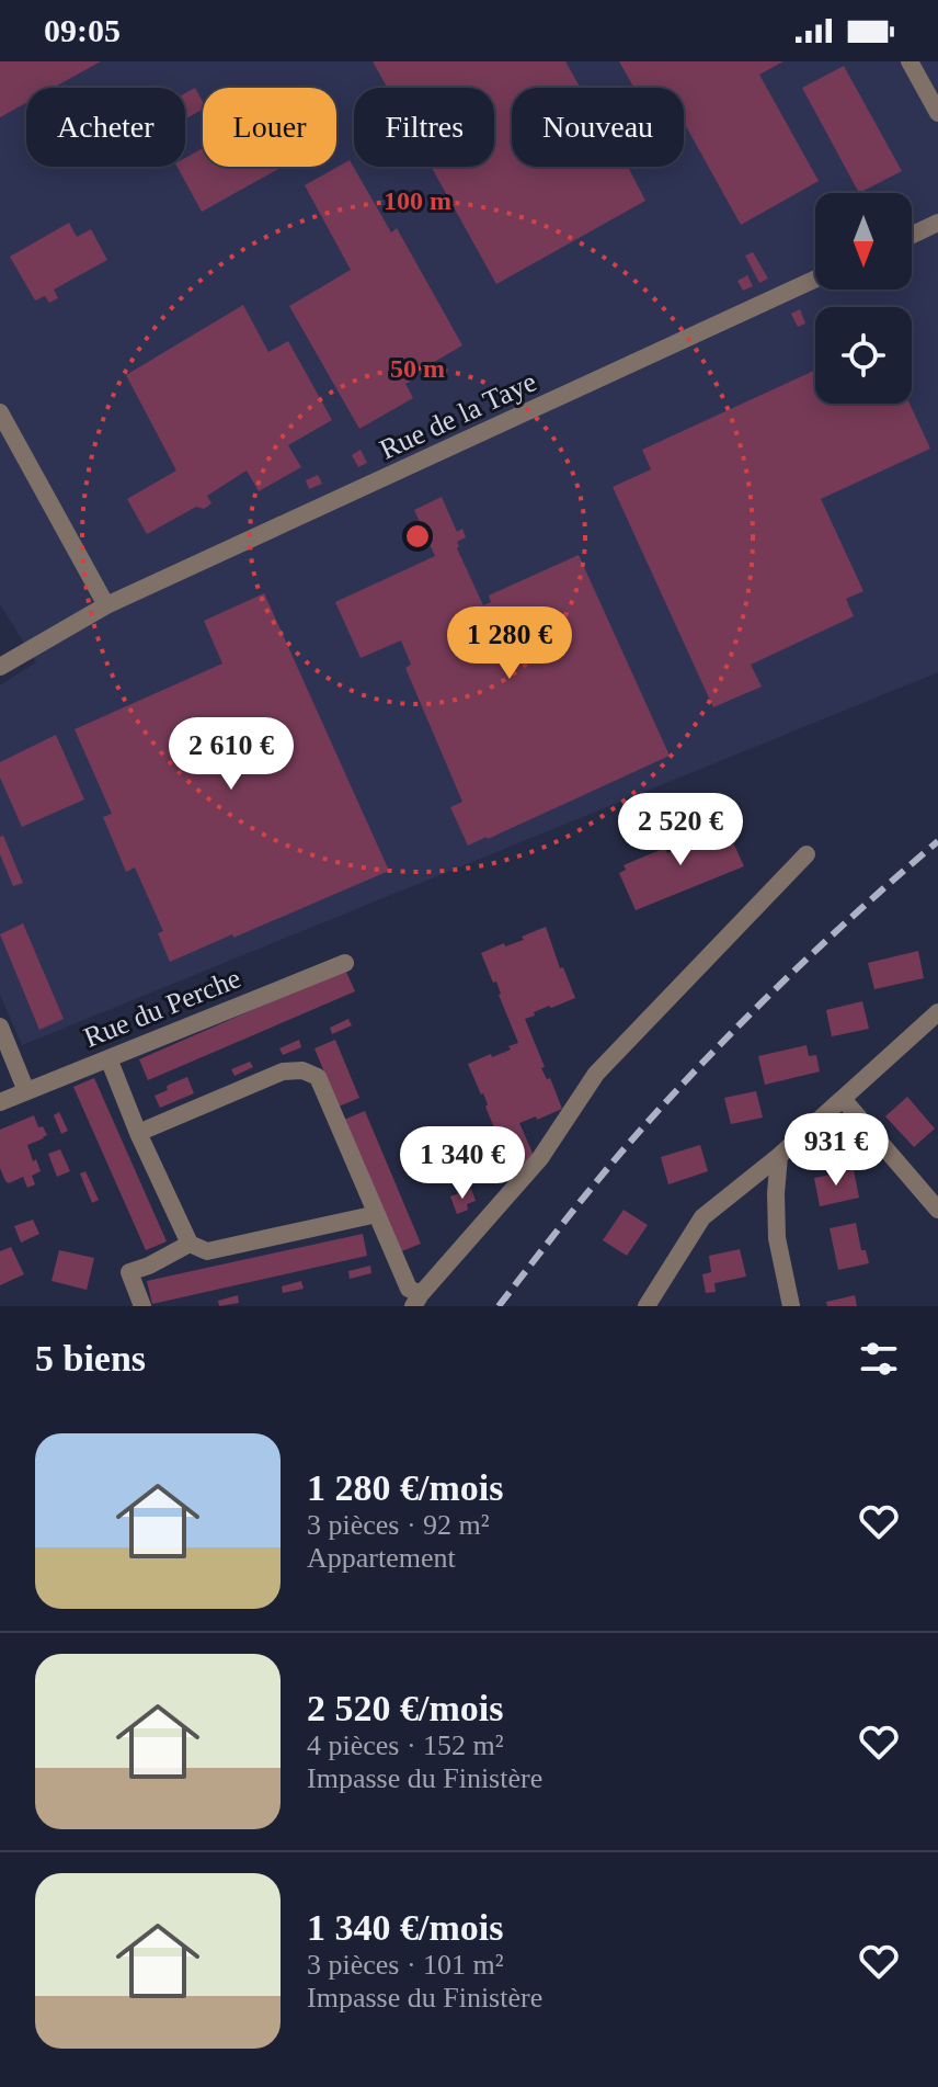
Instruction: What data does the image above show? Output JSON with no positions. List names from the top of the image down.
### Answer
{
  "streets": {
    "street": ["Rue de la Taye", "Rue du Perche"]
  },
  "north": "bottom",
  "page": {
    "status": "09:05",
    "chip": [
      "Acheter",
      "Louer",
      "Filtres",
      "Nouveau"
    ],
    "price": [
      "1 280 €",
      "2 610 €",
      "2 520 €",
      "931 €",
      "1 340 €"
    ],
    "heading": "5 biens",
    "list": [
      {
        "name": "1 280 €/mois",
        "note": "3 pièces · 92 m² · Appartement"
      },
      {
        "name": "2 520 €/mois",
        "note": "4 pièces · 152 m² · Impasse du Finistère"
      },
      {
        "name": "1 340 €/mois",
        "note": "3 pièces · 101 m² · Impasse du Finistère"
      }
    ]
  },
  "rings": ["100 m", "50 m"]
}
